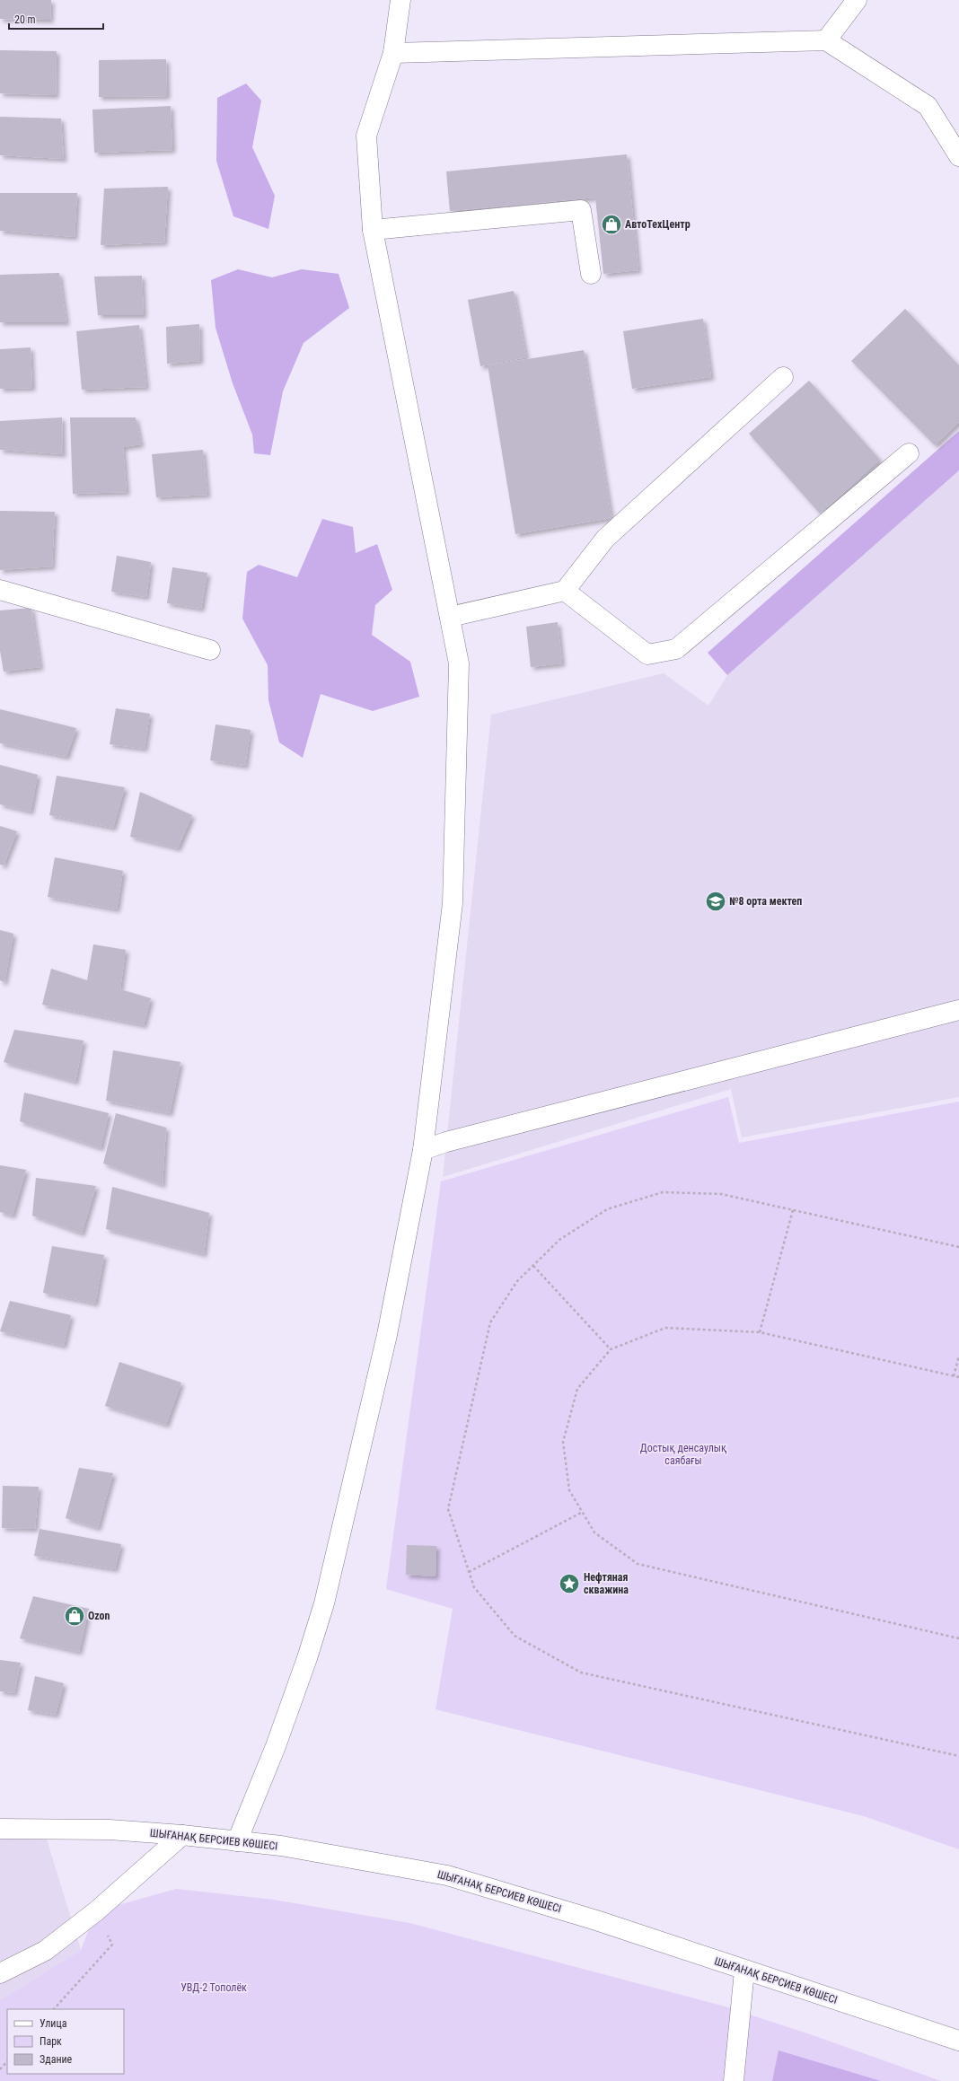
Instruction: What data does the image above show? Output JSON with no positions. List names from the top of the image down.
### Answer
{
  "streets": {
    "main road": ["ШЫҒАНАҚ БЕРСИЕВ КӨШЕСІ"]
  },
  "parks": ["Достық денсаулық саябағы", "УВД-2 Тополёк"],
  "places": {
    "shop": ["АвтоТехЦентр", "Ozon"],
    "school or university": ["№8 орта мектеп"],
    "place": ["Нефтяная скважина"]
  },
  "legend": ["Улица", "Парк", "Здание"],
  "scale_bar": "20 m"
}
